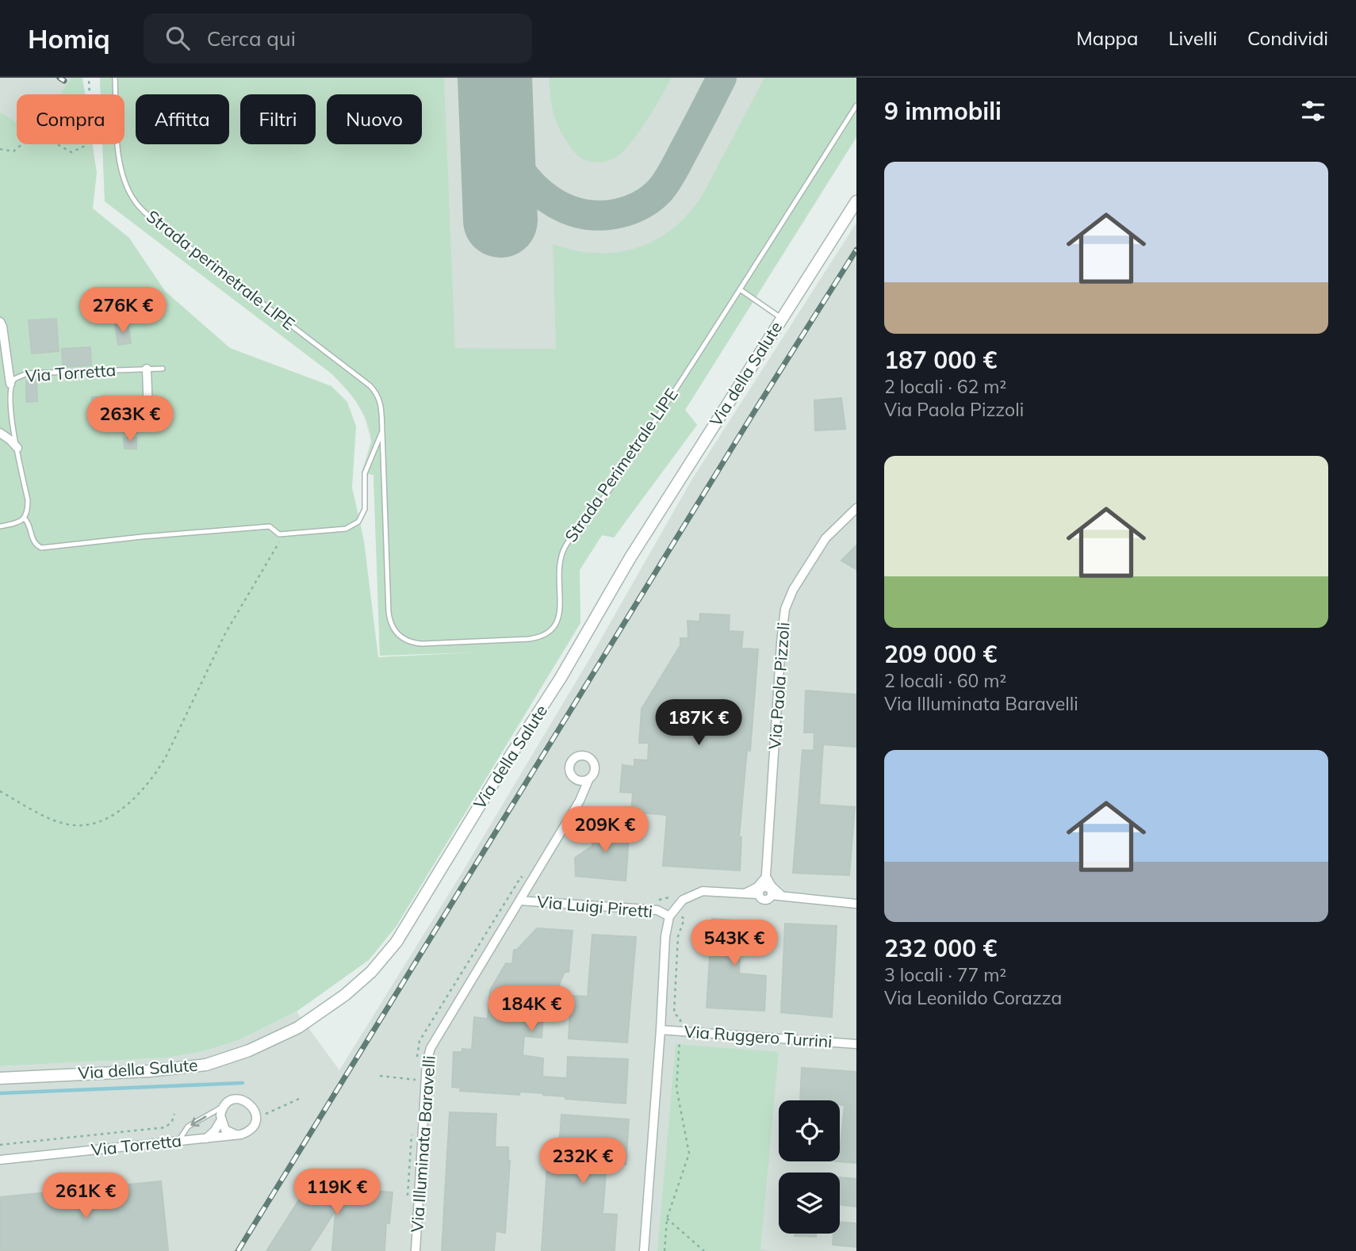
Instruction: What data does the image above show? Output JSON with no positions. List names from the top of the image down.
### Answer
{
  "streets": {
    "street": [
      "Via Torretta",
      "Via della Salute",
      "Via Paola Pizzoli",
      "Via Luigi Piretti",
      "Via Ruggero Turrini",
      "Via Illuminata Baravelli"
    ],
    "lane": ["Strada perimetrale LIPE", "Strada Perimetrale LIPE"]
  },
  "crossings": [
    ["Strada perimetrale LIPE", "Strada Perimetrale LIPE"],
    ["Via Luigi Piretti", "Via Illuminata Baravelli"]
  ],
  "page": {
    "header": "Homiq",
    "search": "Cerca qui",
    "nav": ["Mappa", "Livelli", "Condividi"],
    "heading": "9 immobili",
    "chip": [
      "Compra",
      "Affitta",
      "Filtri",
      "Nuovo"
    ],
    "list": [
      {
        "name": "187 000 €",
        "note": "2 locali · 62 m² · Via Paola Pizzoli"
      },
      {
        "name": "209 000 €",
        "note": "2 locali · 60 m² · Via Illuminata Baravelli"
      },
      {
        "name": "232 000 €",
        "note": "3 locali · 77 m² · Via Leonildo Corazza"
      }
    ],
    "price": [
      "276K €",
      "263K €",
      "187K €",
      "209K €",
      "543K €",
      "184K €",
      "232K €",
      "119K €",
      "261K €"
    ]
  }
}
